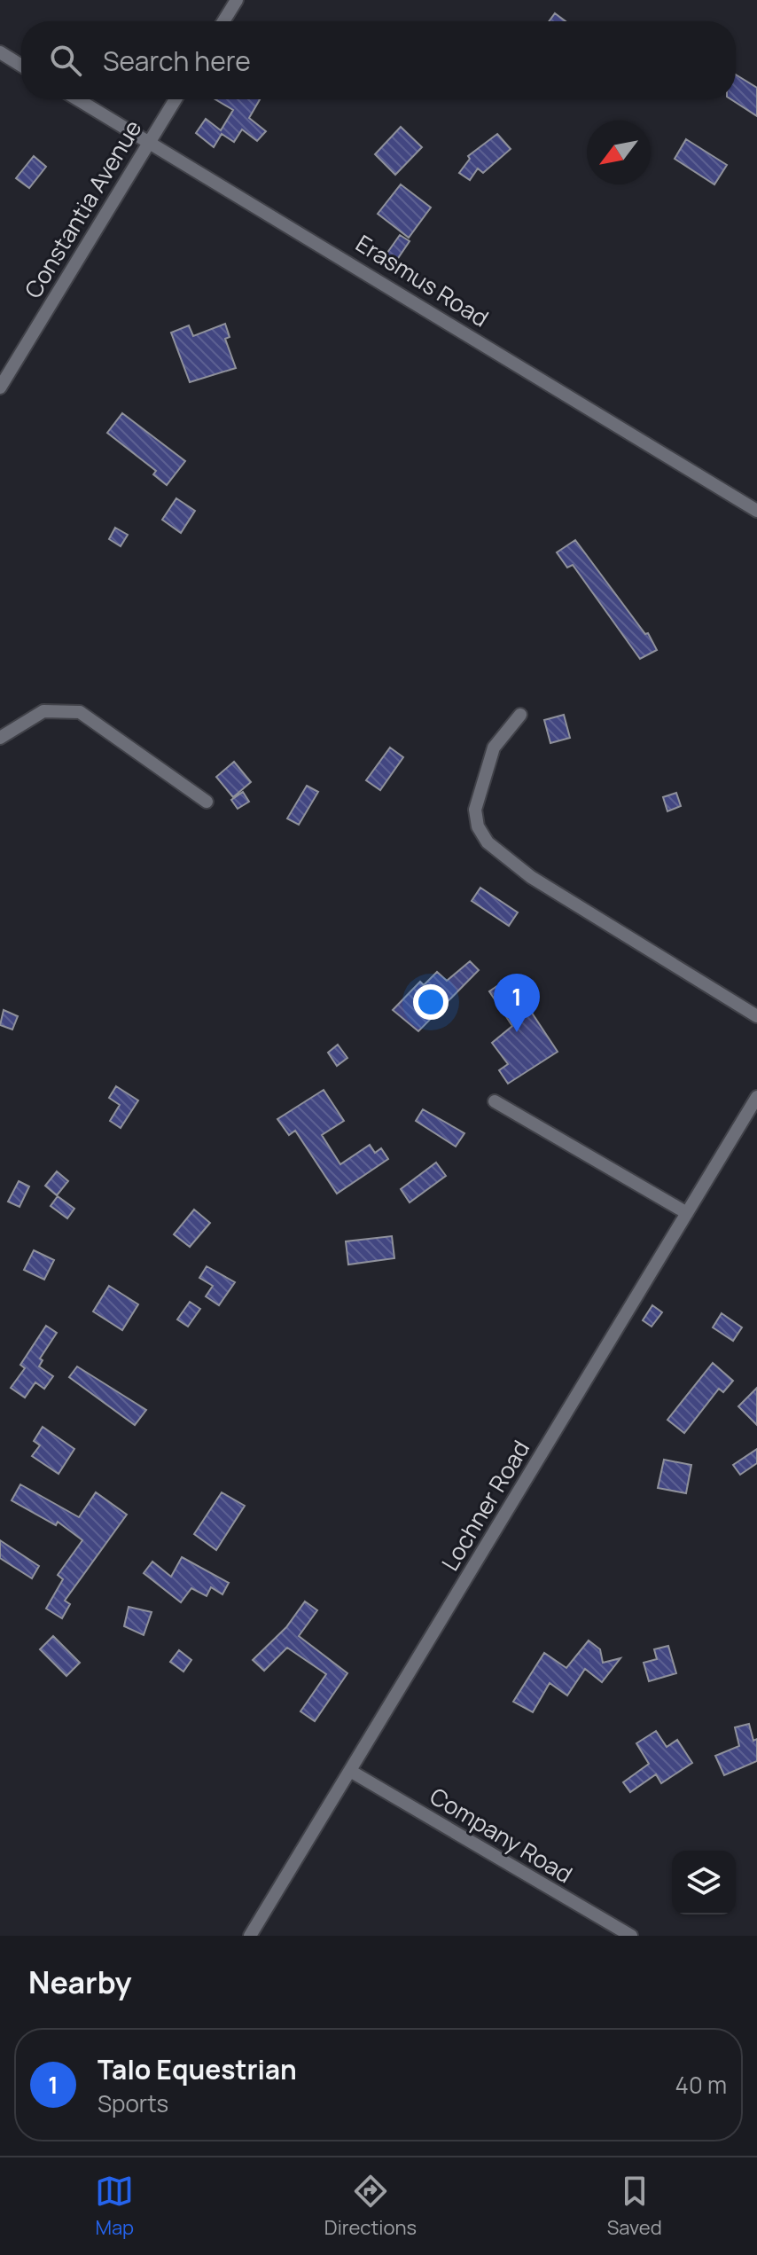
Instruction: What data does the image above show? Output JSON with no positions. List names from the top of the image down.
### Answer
{
  "streets": {
    "street": [
      "Constantia Avenue",
      "Erasmus Road",
      "Lochner Road",
      "Company Road"
    ]
  },
  "crossings": [
    ["Constantia Avenue", "Erasmus Road"],
    ["Lochner Road", "Company Road"]
  ],
  "north": "bottom left",
  "page": {
    "search": "Search here",
    "pins": "1",
    "heading": "Nearby",
    "list": [
      {
        "mark": "1",
        "name": "Talo Equestrian",
        "note": "Sports",
        "value": "40 m"
      }
    ],
    "nav": ["Map", "Directions", "Saved"]
  }
}
